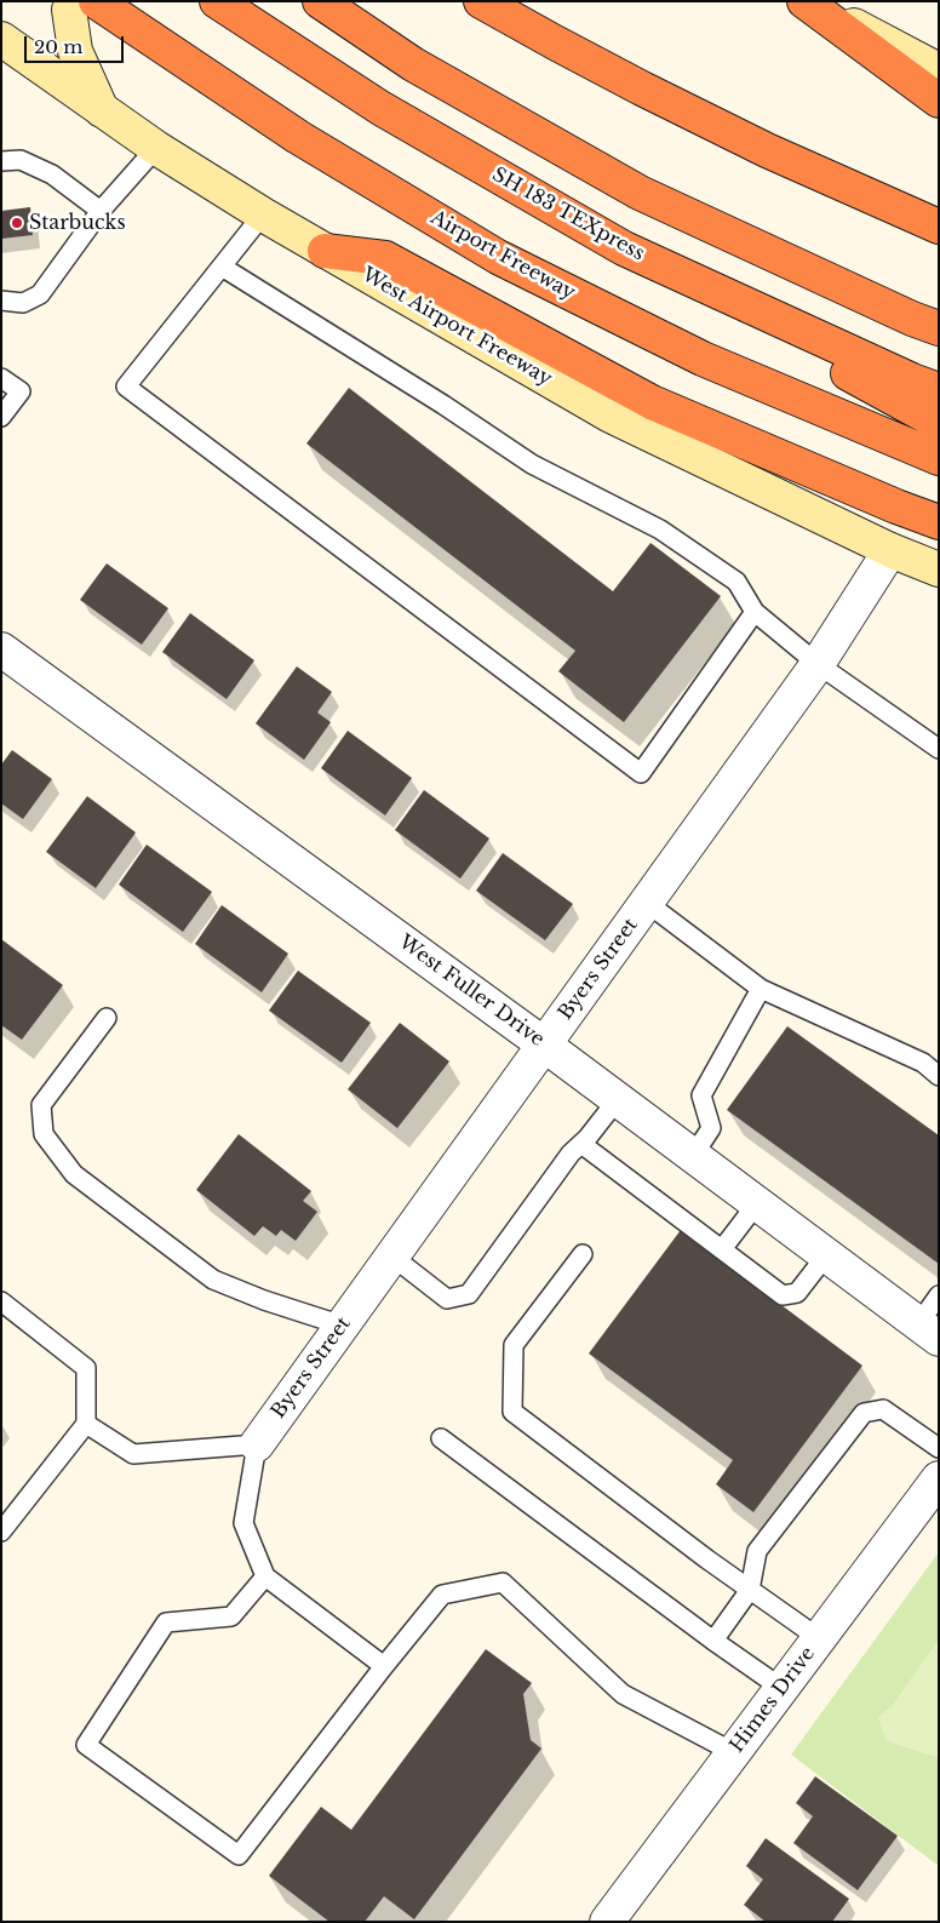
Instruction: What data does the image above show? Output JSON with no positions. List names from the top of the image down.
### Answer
{
  "streets": {
    "highway": ["SH 183 TEXpress", "Airport Freeway"],
    "main road": ["West Airport Freeway"],
    "street": ["Byers Street", "West Fuller Drive", "Himes Drive"]
  },
  "crossings": [
    ["West Airport Freeway", "Byers Street"],
    ["Byers Street", "West Fuller Drive"]
  ],
  "places": ["Starbucks"],
  "scale_bar": "20 m"
}
